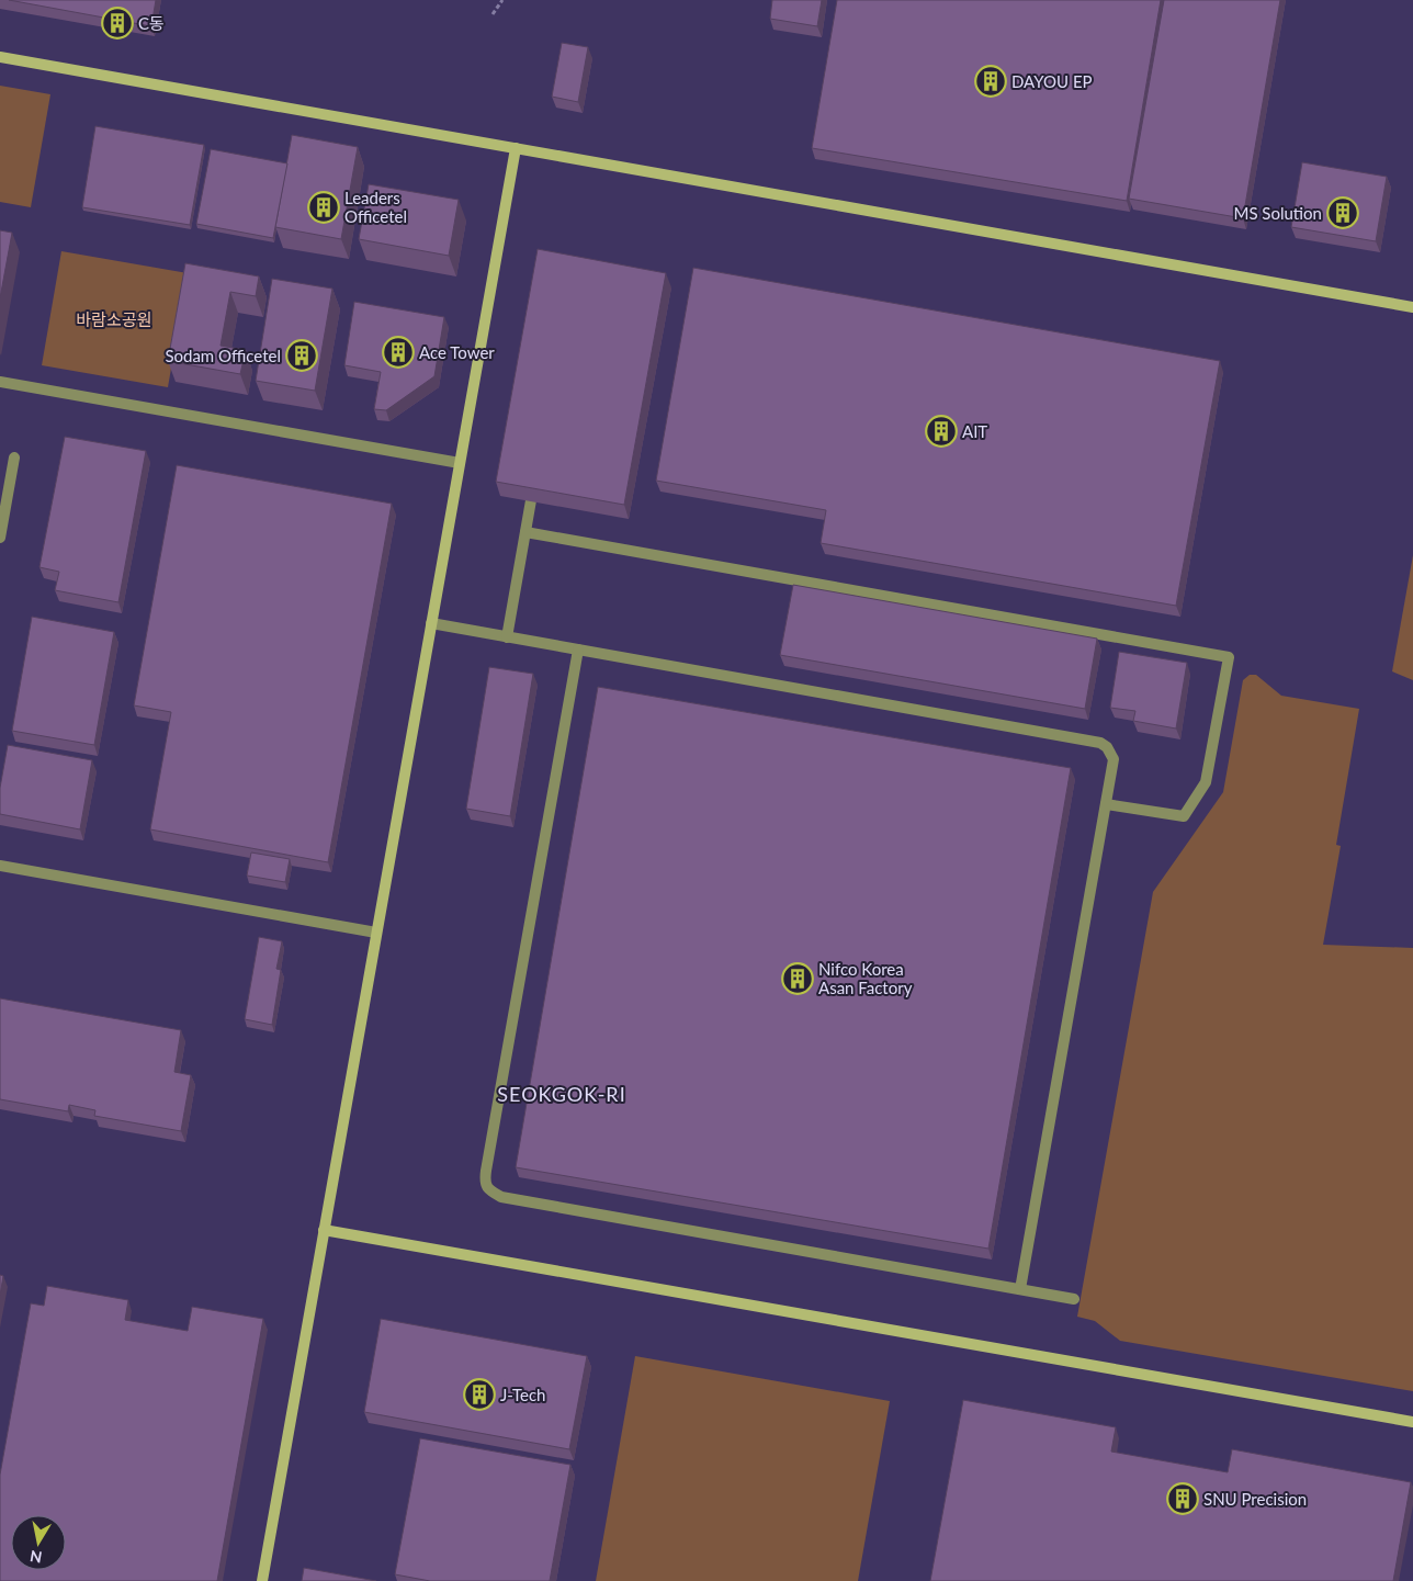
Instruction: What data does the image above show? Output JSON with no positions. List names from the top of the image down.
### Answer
{
  "districts": ["SEOKGOK-RI"],
  "parks": ["바람소공원"],
  "places": {
    "building": [
      "C동",
      "DAYOU EP",
      "Leaders Officetel",
      "MS Solution",
      "Ace Tower",
      "Sodam Officetel",
      "AIT",
      "Nifco Korea Asan Factory",
      "J-Tech",
      "SNU Precision"
    ]
  },
  "north": "bottom"
}
